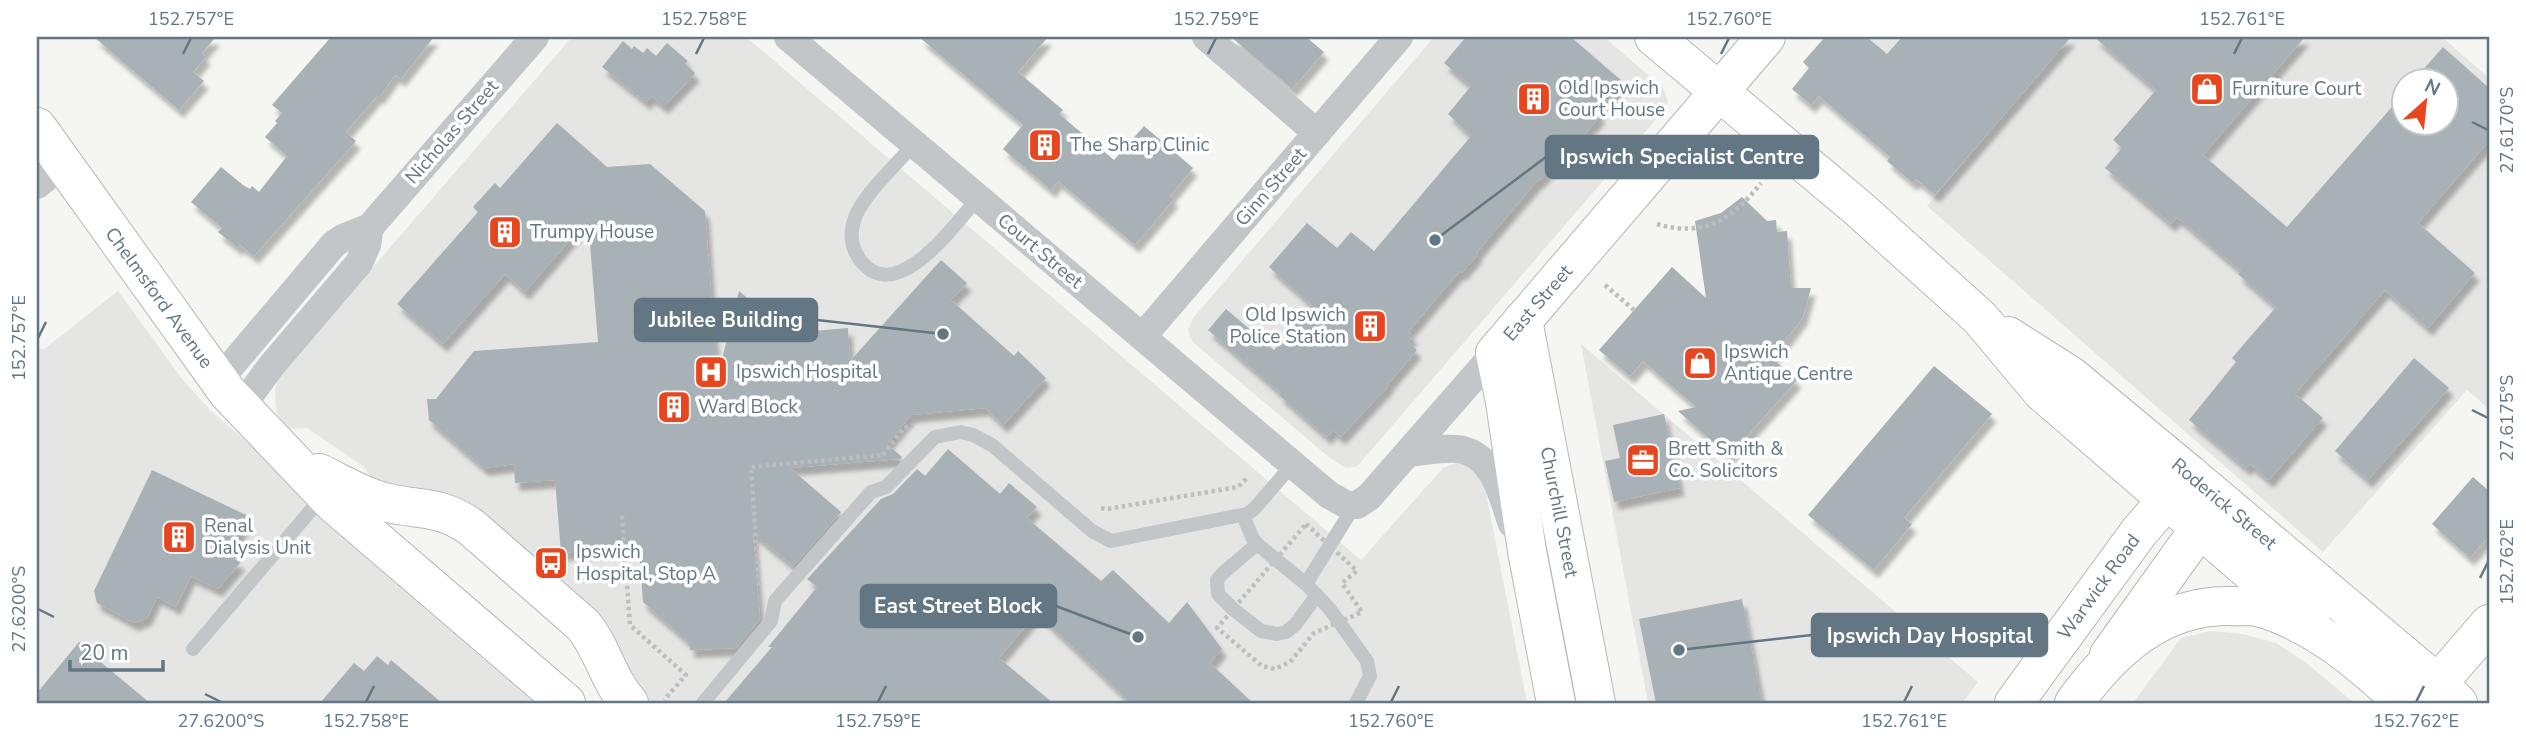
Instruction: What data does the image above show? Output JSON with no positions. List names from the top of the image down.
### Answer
{
  "streets": {
    "street": [
      "Nicholas Street",
      "Ginn Street",
      "Court Street",
      "Chelmsford Avenue",
      "East Street",
      "Roderick Street",
      "Churchill Street",
      "Warwick Road"
    ]
  },
  "crossings": [
    ["Nicholas Street", "Chelmsford Avenue"],
    ["Ginn Street", "Court Street"],
    ["East Street", "Roderick Street"],
    ["East Street", "Churchill Street"],
    ["Roderick Street", "Warwick Road"]
  ],
  "places": {
    "shop": ["Furniture Court", "Ipswich Antique Centre"],
    "building": [
      "Old Ipswich Court House",
      "The Sharp Clinic",
      "Trumpy House",
      "Old Ipswich Police Station",
      "Ward Block",
      "Renal Dialysis Unit"
    ],
    "other": [
      "Ipswich Specialist Centre",
      "Jubilee Building",
      "East Street Block",
      "Ipswich Day Hospital"
    ],
    "hospital": ["Ipswich Hospital"],
    "office": ["Brett Smith & Co. Solicitors"],
    "bus stop": ["Ipswich Hospital, Stop A"]
  },
  "scale_bar": "20 m",
  "north": "top right",
  "coordinates": [
    "152.757°E",
    "152.758°E",
    "152.759°E",
    "152.760°E",
    "152.761°E",
    "27.6170°S",
    "27.6175°S",
    "152.762°E",
    "27.6200°S"
  ]
}
